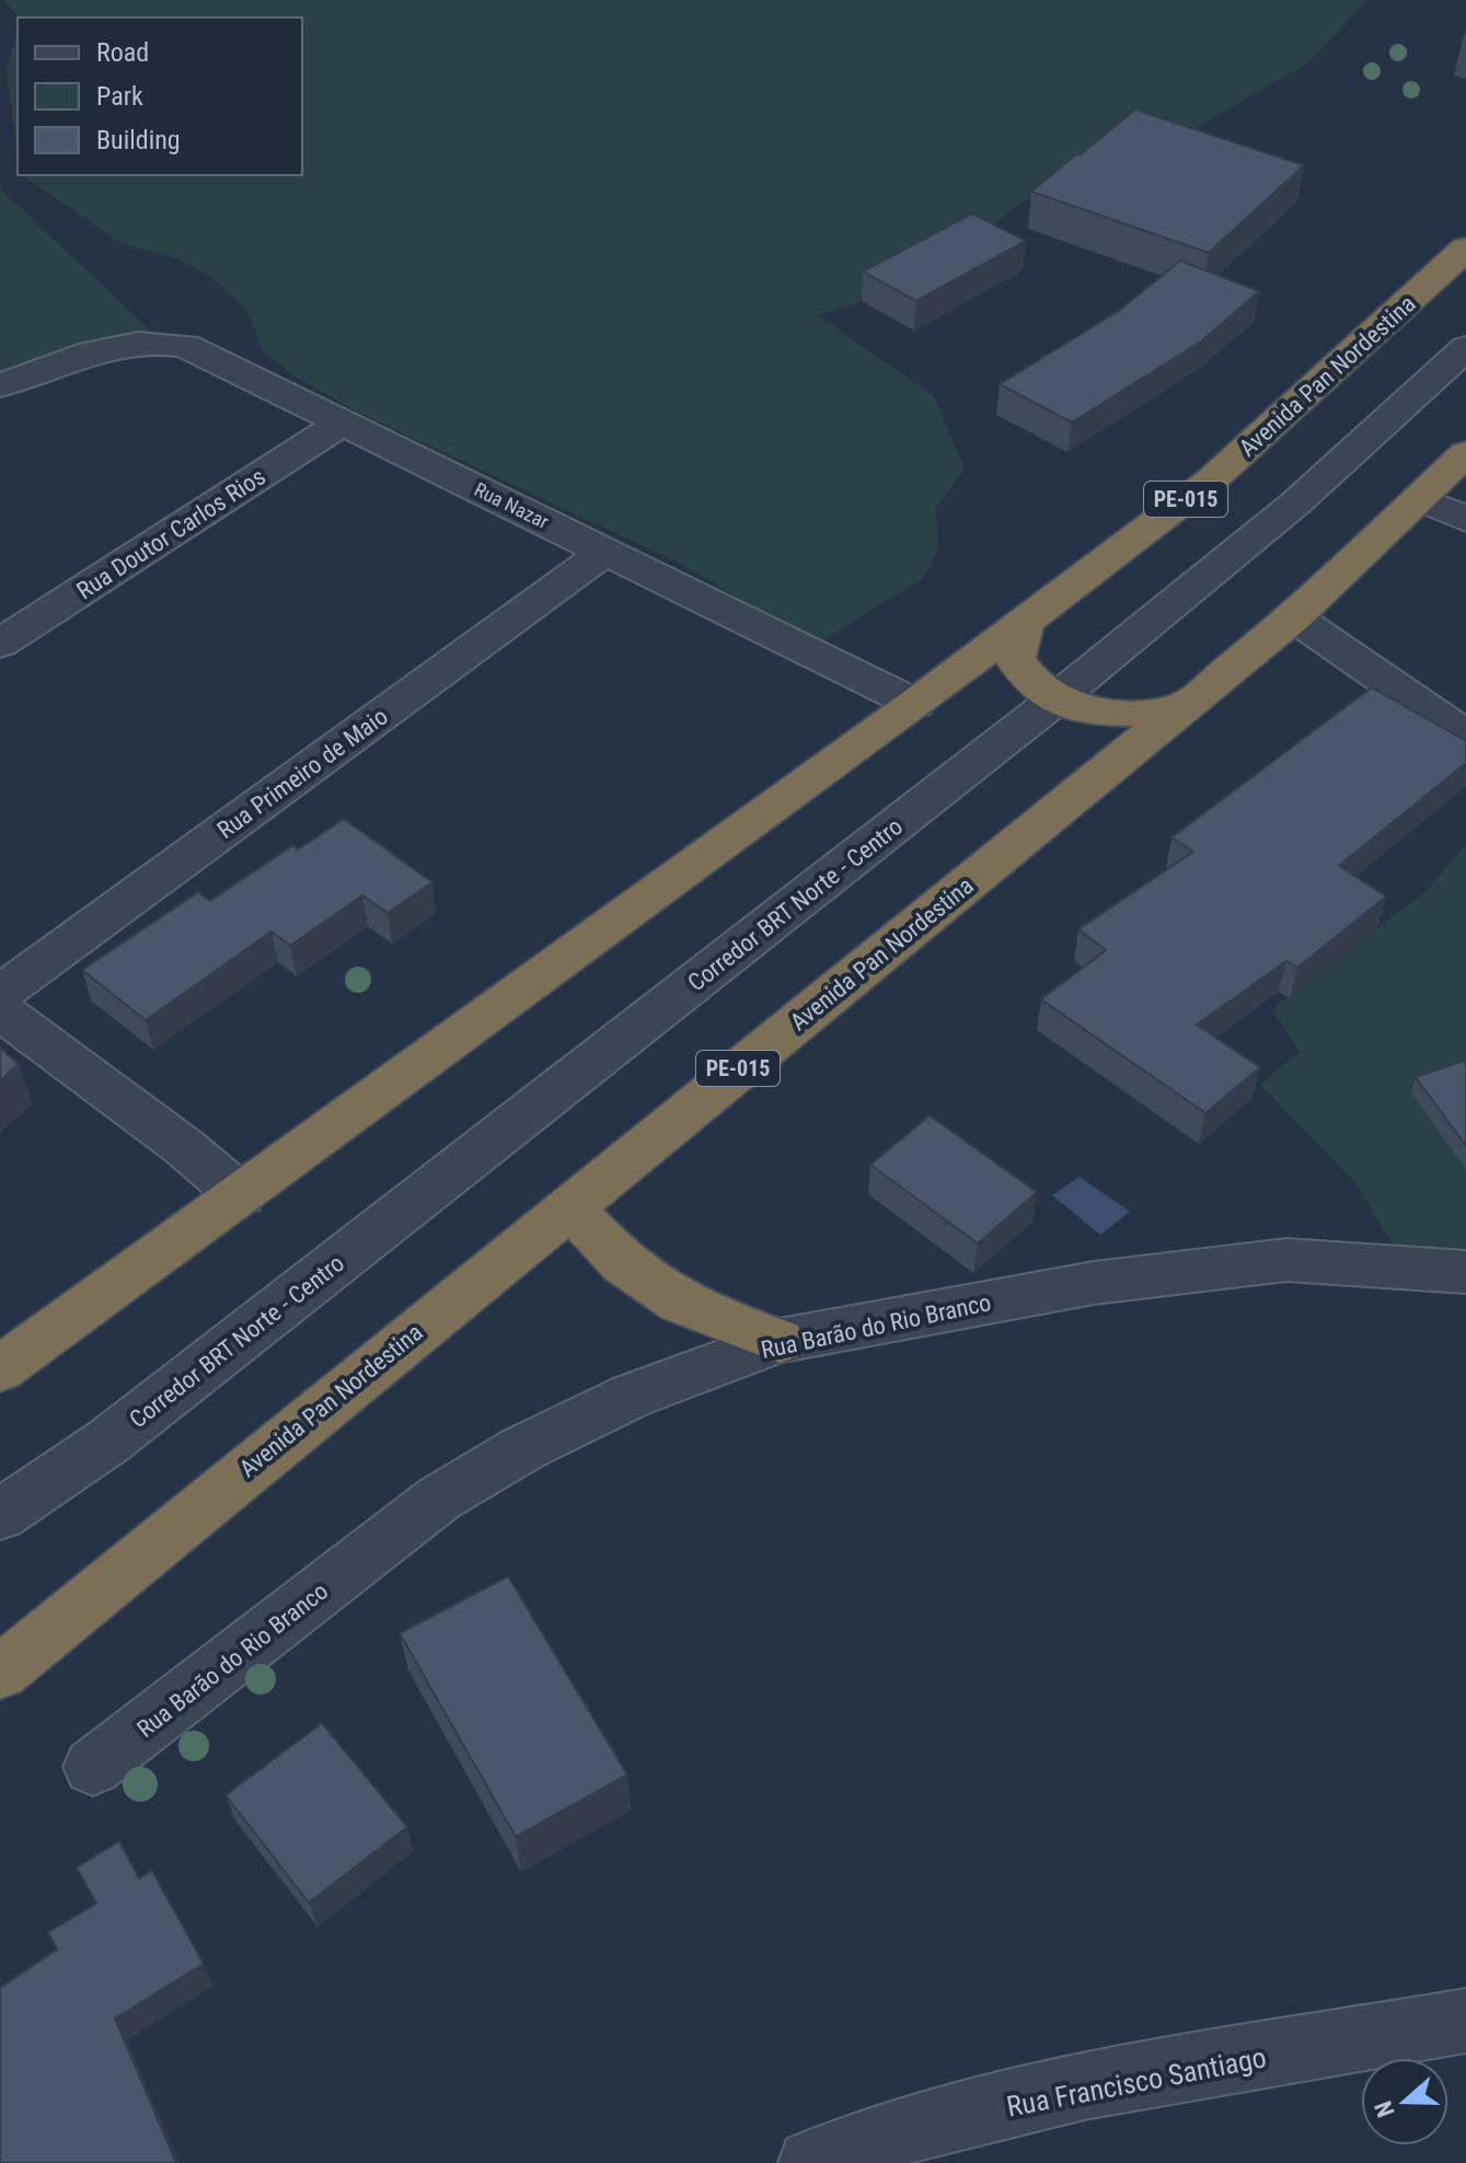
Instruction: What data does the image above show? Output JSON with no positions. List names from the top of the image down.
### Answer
{
  "streets": {
    "highway": ["Avenida Pan Nordestina", "PE-015"],
    "street": [
      "Rua Nazar",
      "Rua Doutor Carlos Rios",
      "Rua Primeiro de Maio",
      "Corredor BRT Norte - Centro",
      "Rua Barão do Rio Branco",
      "Rua Francisco Santiago"
    ]
  },
  "crossings": [
    ["Avenida Pan Nordestina", "Rua Nazar"],
    ["Rua Nazar", "Rua Doutor Carlos Rios"],
    ["Rua Nazar", "Rua Primeiro de Maio"]
  ],
  "legend": ["Road", "Park", "Building"],
  "north": "left"
}
